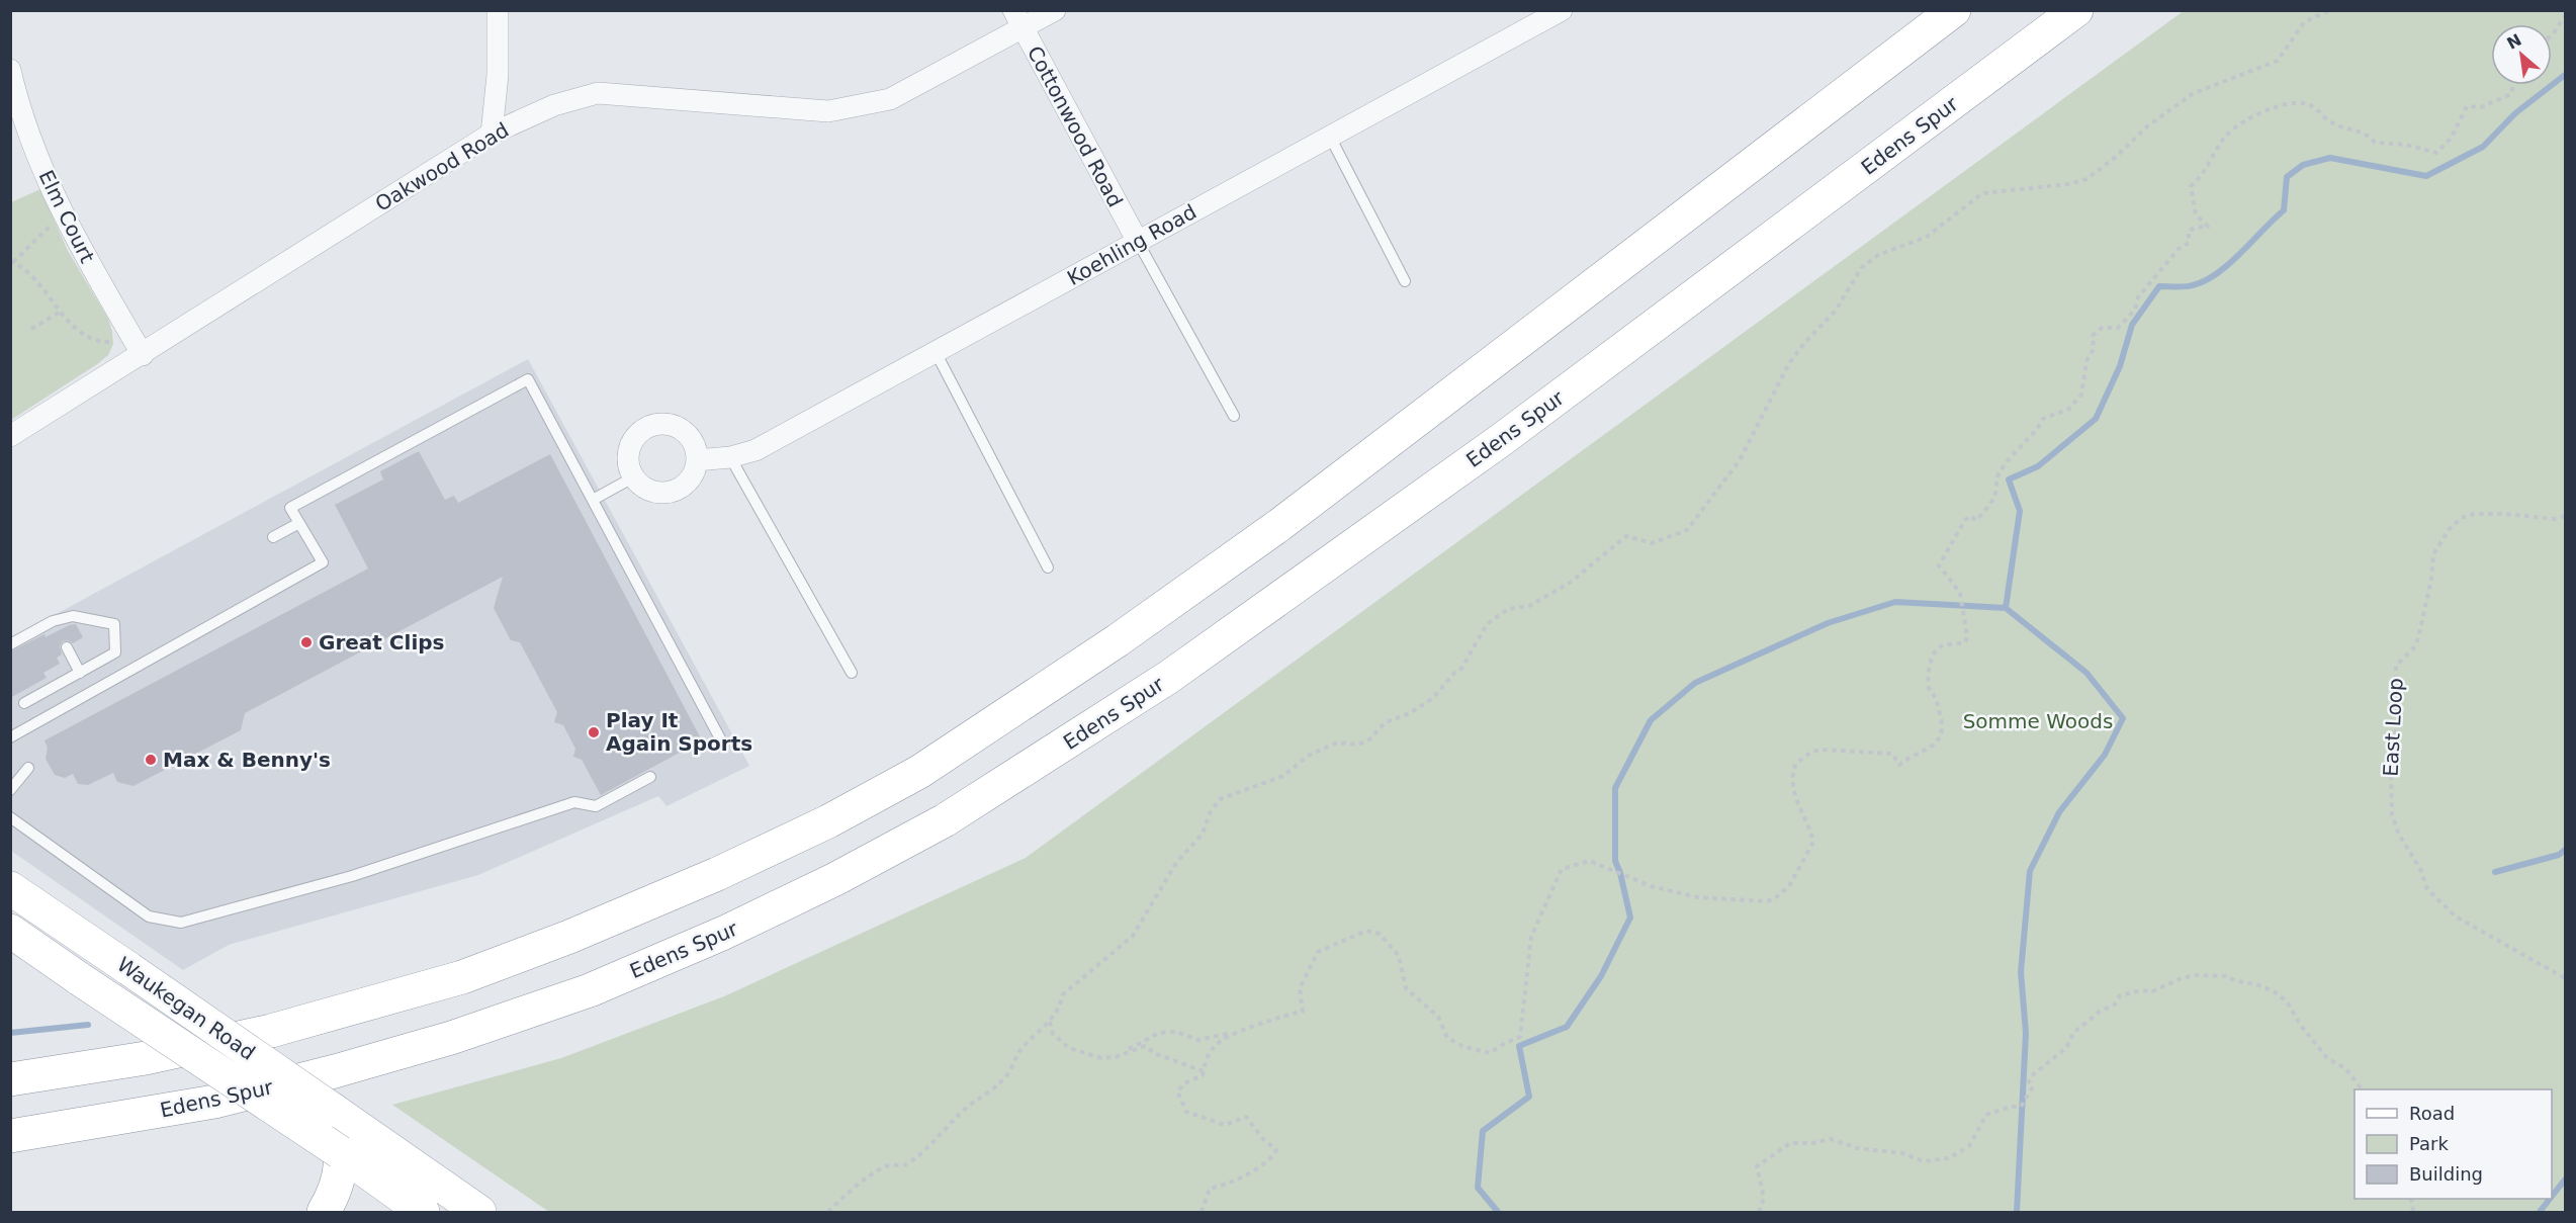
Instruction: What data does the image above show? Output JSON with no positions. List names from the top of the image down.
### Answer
{
  "streets": {
    "main road": ["Edens Spur", "Waukegan Road"],
    "street": [
      "Cottonwood Road",
      "Oakwood Road",
      "Elm Court",
      "Koehling Road"
    ],
    "path": ["East Loop"]
  },
  "crossings": [
    ["Cottonwood Road", "Oakwood Road"],
    ["Cottonwood Road", "Koehling Road"],
    ["Oakwood Road", "Elm Court"]
  ],
  "parks": ["Somme Woods"],
  "places": ["Great Clips", "Play It Again Sports", "Max & Benny's"],
  "legend": ["Road", "Park", "Building"],
  "north": "top left"
}
